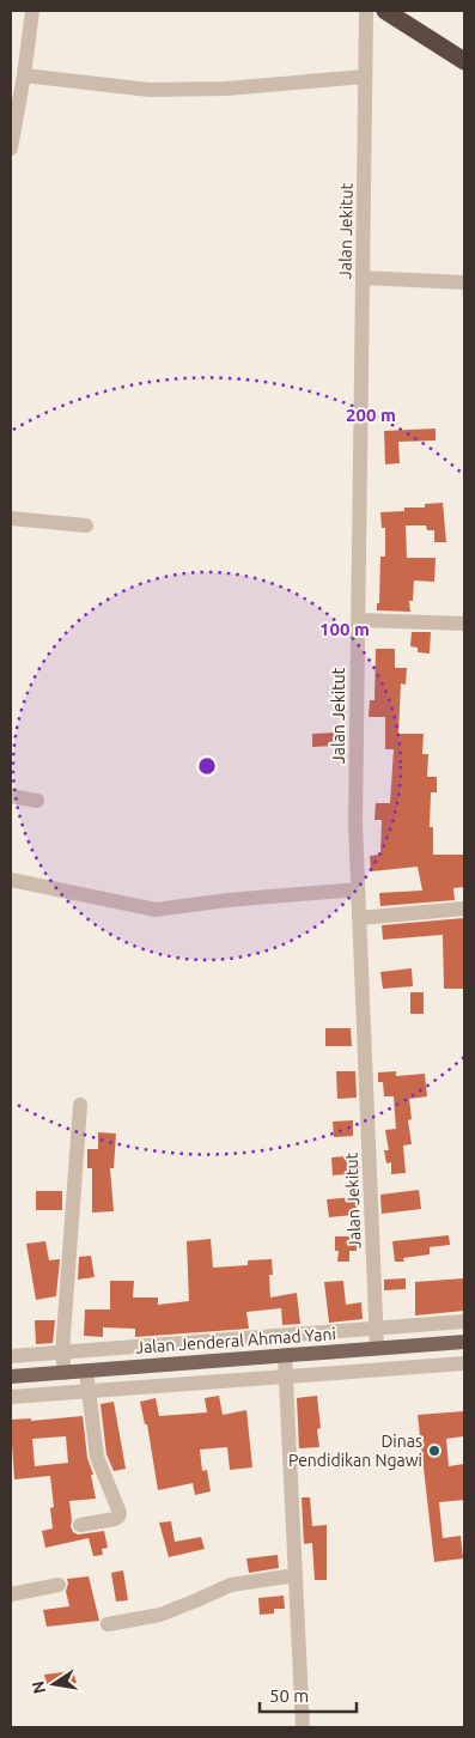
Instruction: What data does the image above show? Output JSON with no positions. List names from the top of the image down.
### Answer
{
  "streets": {
    "main road": ["Jalan Jenderal Ahmad Yani"],
    "street": ["Jalan Jekitut"]
  },
  "crossings": [
    ["Jalan Jekitut", "Jalan Jenderal Ahmad Yani"]
  ],
  "places": ["Dinas Pendidikan Ngawi"],
  "scale_bar": "50 m",
  "north": "left",
  "rings": ["200 m", "100 m"]
}
